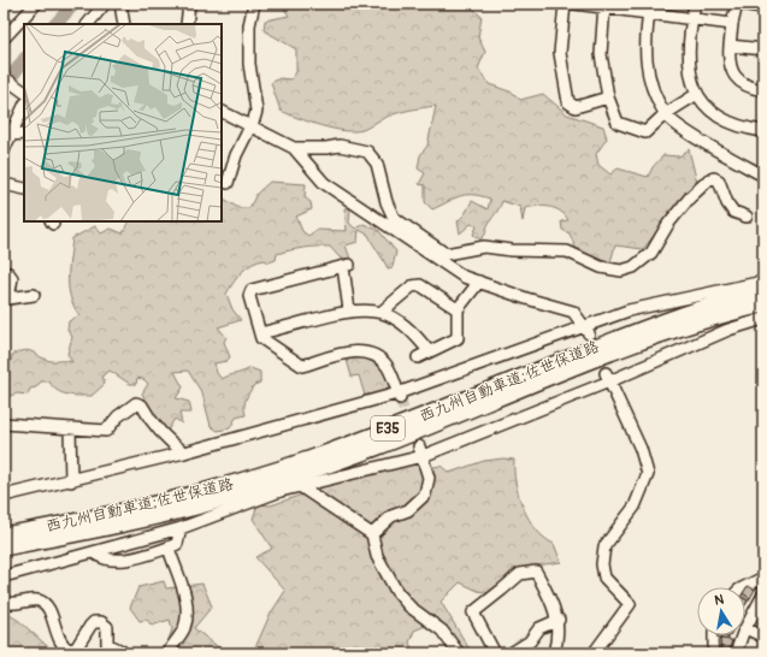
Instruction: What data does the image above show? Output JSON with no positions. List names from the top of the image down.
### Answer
{
  "streets": {
    "highway": ["西九州自動車道;佐世保道路", "E35"]
  },
  "north": "top"
}
